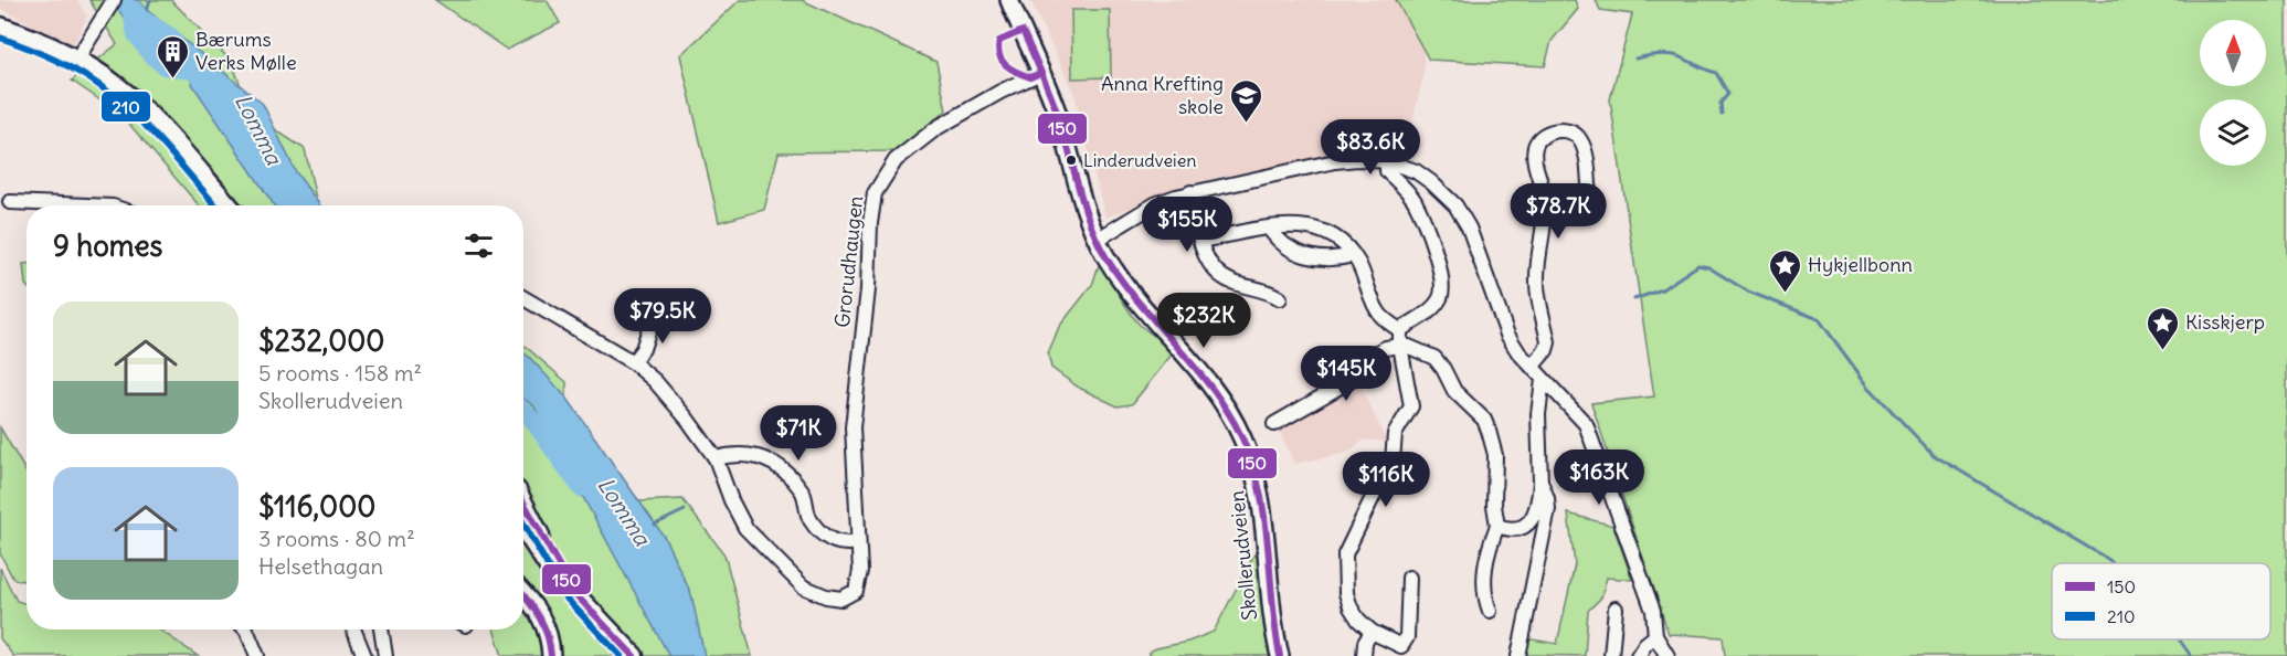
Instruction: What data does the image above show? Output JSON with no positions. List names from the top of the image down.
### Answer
{
  "streets": {
    "street": ["Grorudhaugen", "Skollerudveien"]
  },
  "crossings": [
    ["Grorudhaugen", "Skollerudveien"]
  ],
  "water": ["Lomma"],
  "places": {
    "building": ["Bærums Verks Mølle"],
    "school or university": ["Anna Krefting skole"],
    "other": ["Linderudveien"],
    "place": ["Hykjellbonn", "Kisskjerp"]
  },
  "lines": ["transit line 150", "transit line 210"],
  "legend": ["150", "210"],
  "north": "top",
  "page": {
    "price": [
      "$83.6K",
      "$78.7K",
      "$155K",
      "$79.5K",
      "$232K",
      "$145K",
      "$71K",
      "$163K",
      "$116K"
    ],
    "heading": "9 homes",
    "list": [
      {
        "name": "$232,000",
        "note": "5 rooms · 158 m² · Skollerudveien"
      },
      {
        "name": "$116,000",
        "note": "3 rooms · 80 m² · Helsethagan"
      }
    ]
  }
}
